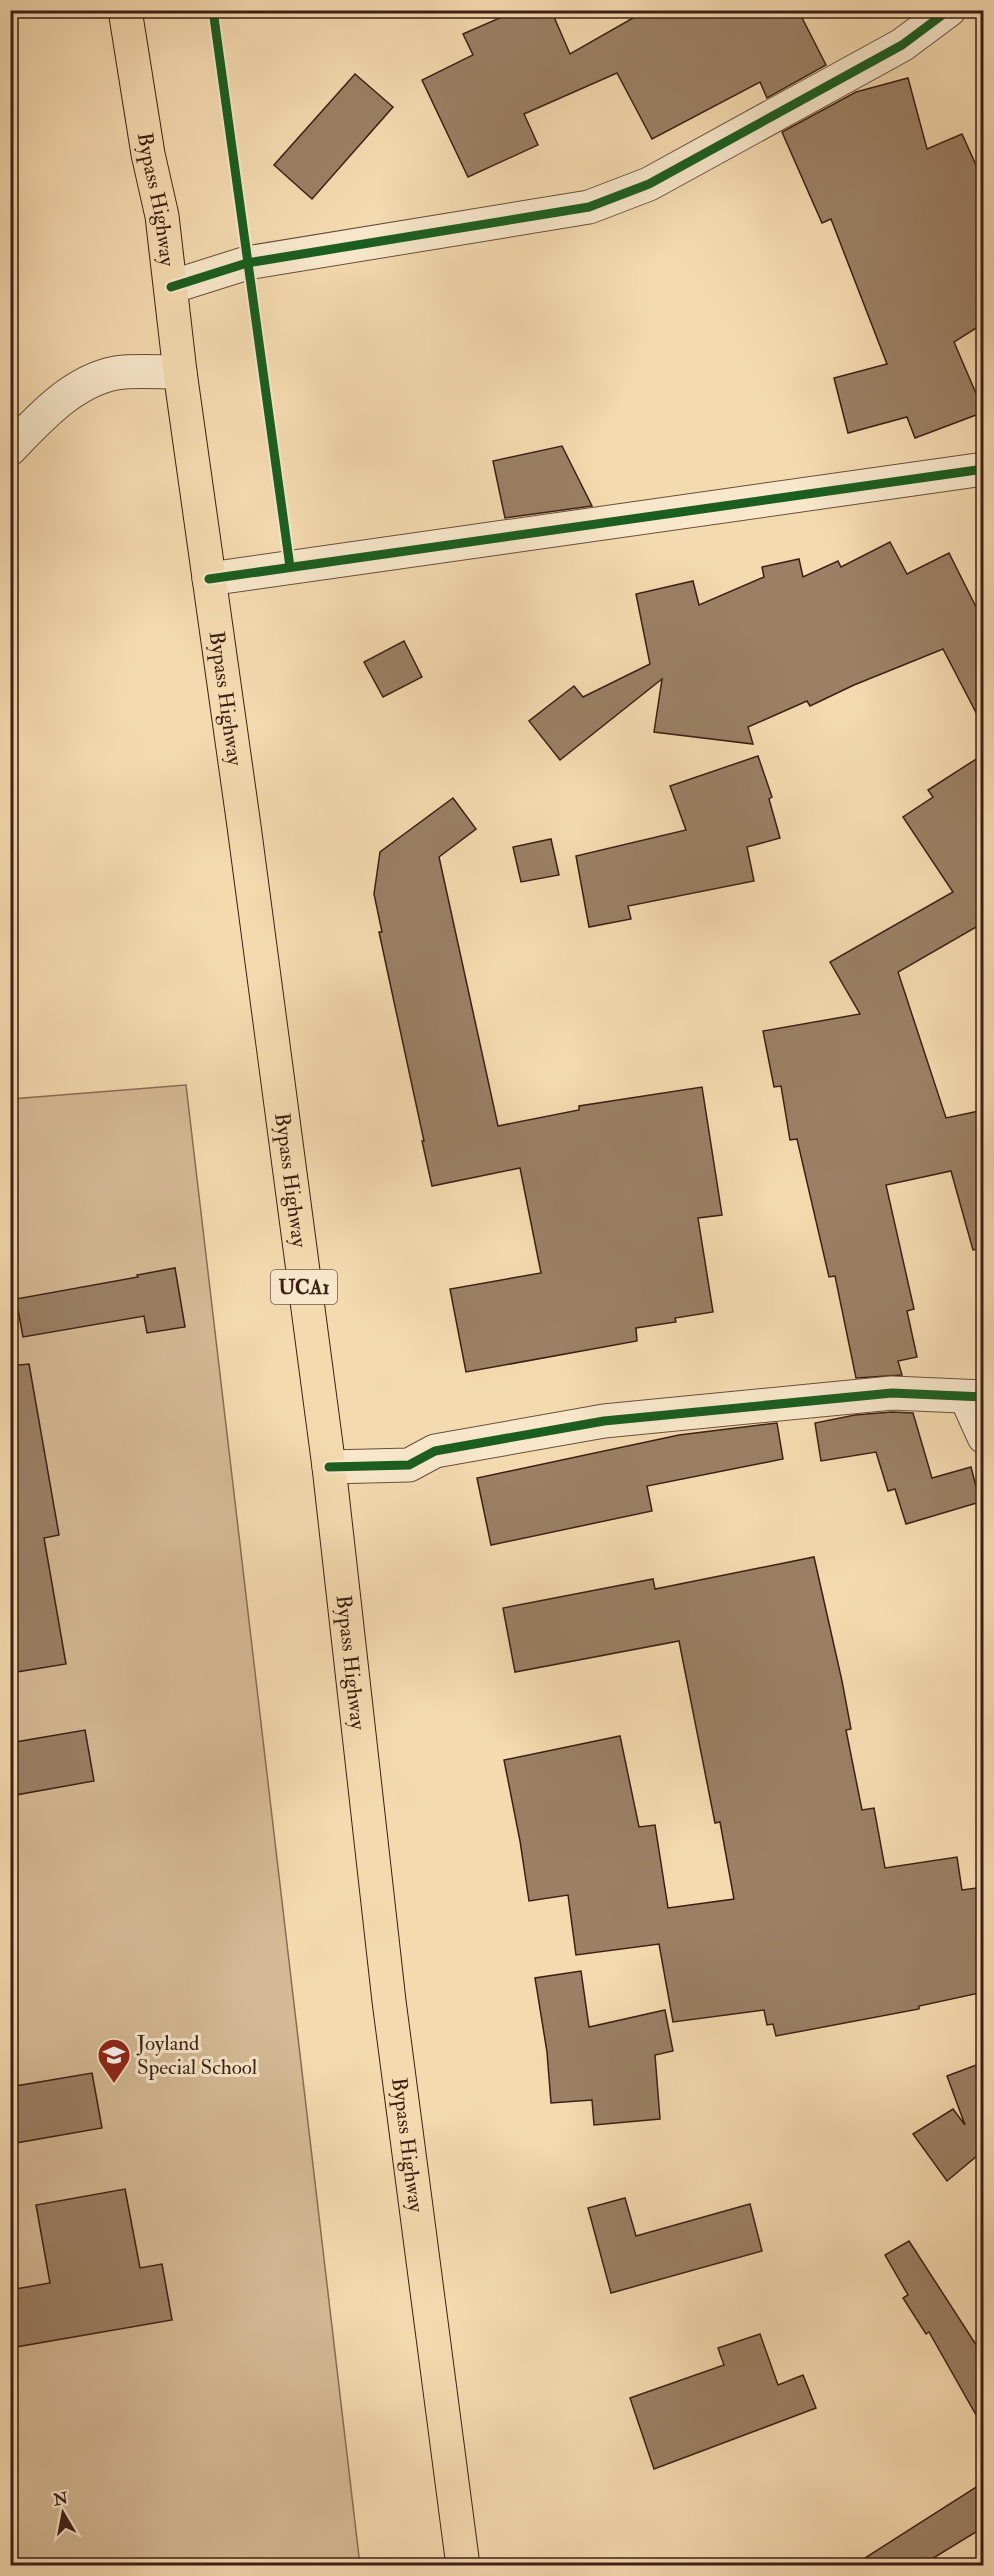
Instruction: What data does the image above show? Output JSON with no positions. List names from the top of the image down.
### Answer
{
  "streets": {
    "main road": ["Bypass Highway", "UCA1"]
  },
  "places": {
    "school or university": ["Joyland Special School"]
  },
  "north": "top"
}
